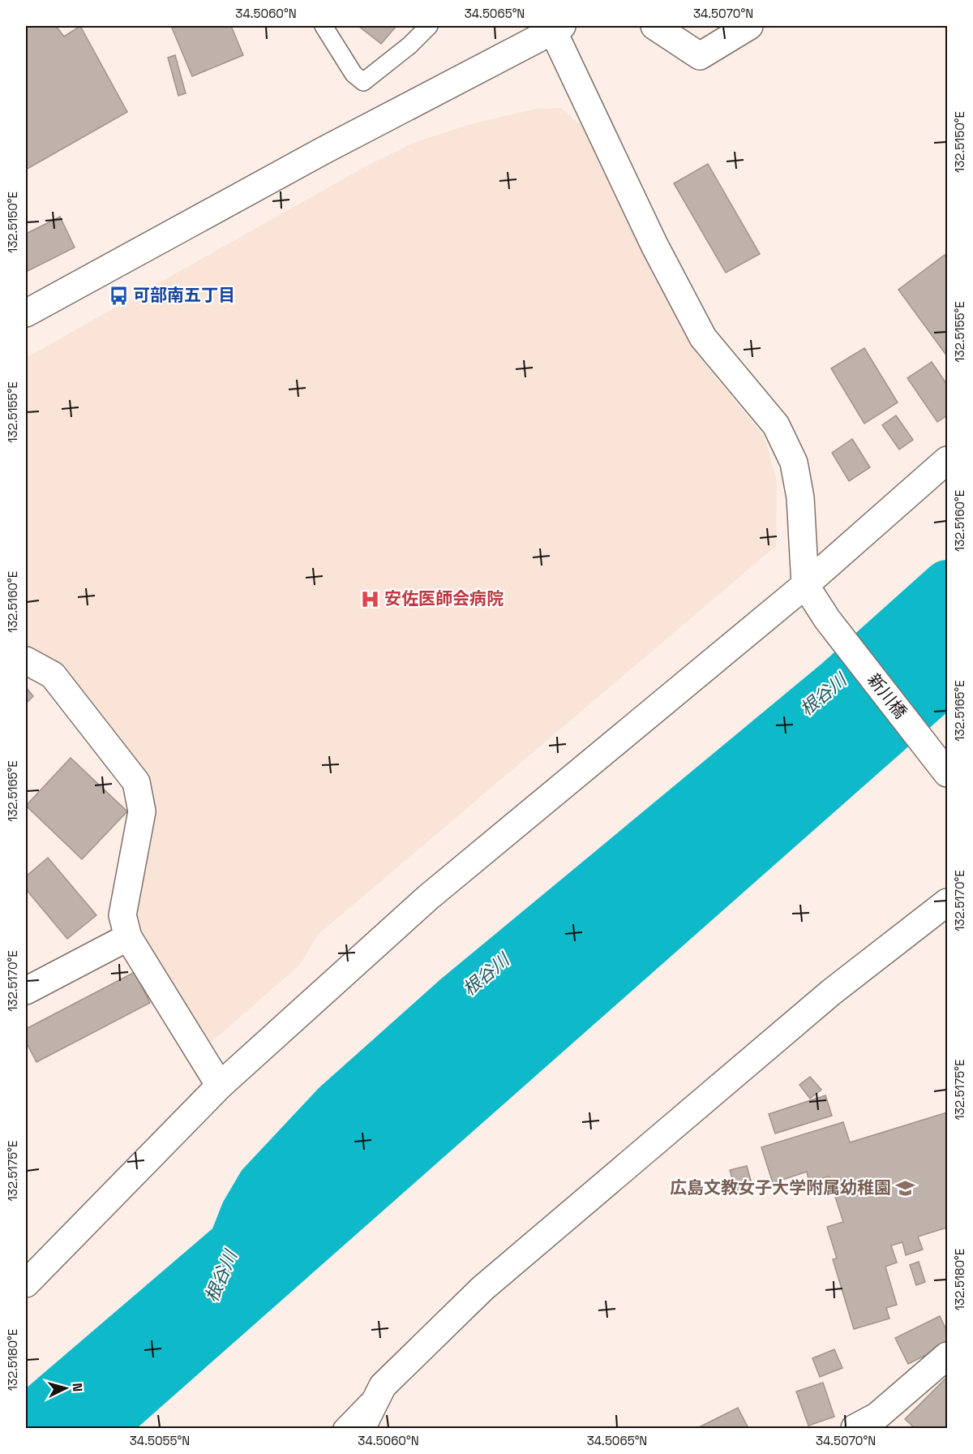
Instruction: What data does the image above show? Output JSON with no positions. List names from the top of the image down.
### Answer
{
  "streets": {
    "street": ["新川橋"]
  },
  "water": ["根谷川"],
  "places": {
    "bus stop": ["可部南五丁目"],
    "hospital": ["安佐医師会病院"],
    "school or university": ["広島文教女子大学附属幼稚園"]
  },
  "north": "right",
  "coordinates": [
    "34.5060°N",
    "34.5065°N",
    "34.5070°N",
    "132.5150°E",
    "132.5155°E",
    "132.5160°E",
    "132.5165°E",
    "132.5170°E",
    "132.5175°E",
    "132.5180°E",
    "34.5055°N"
  ]
}
